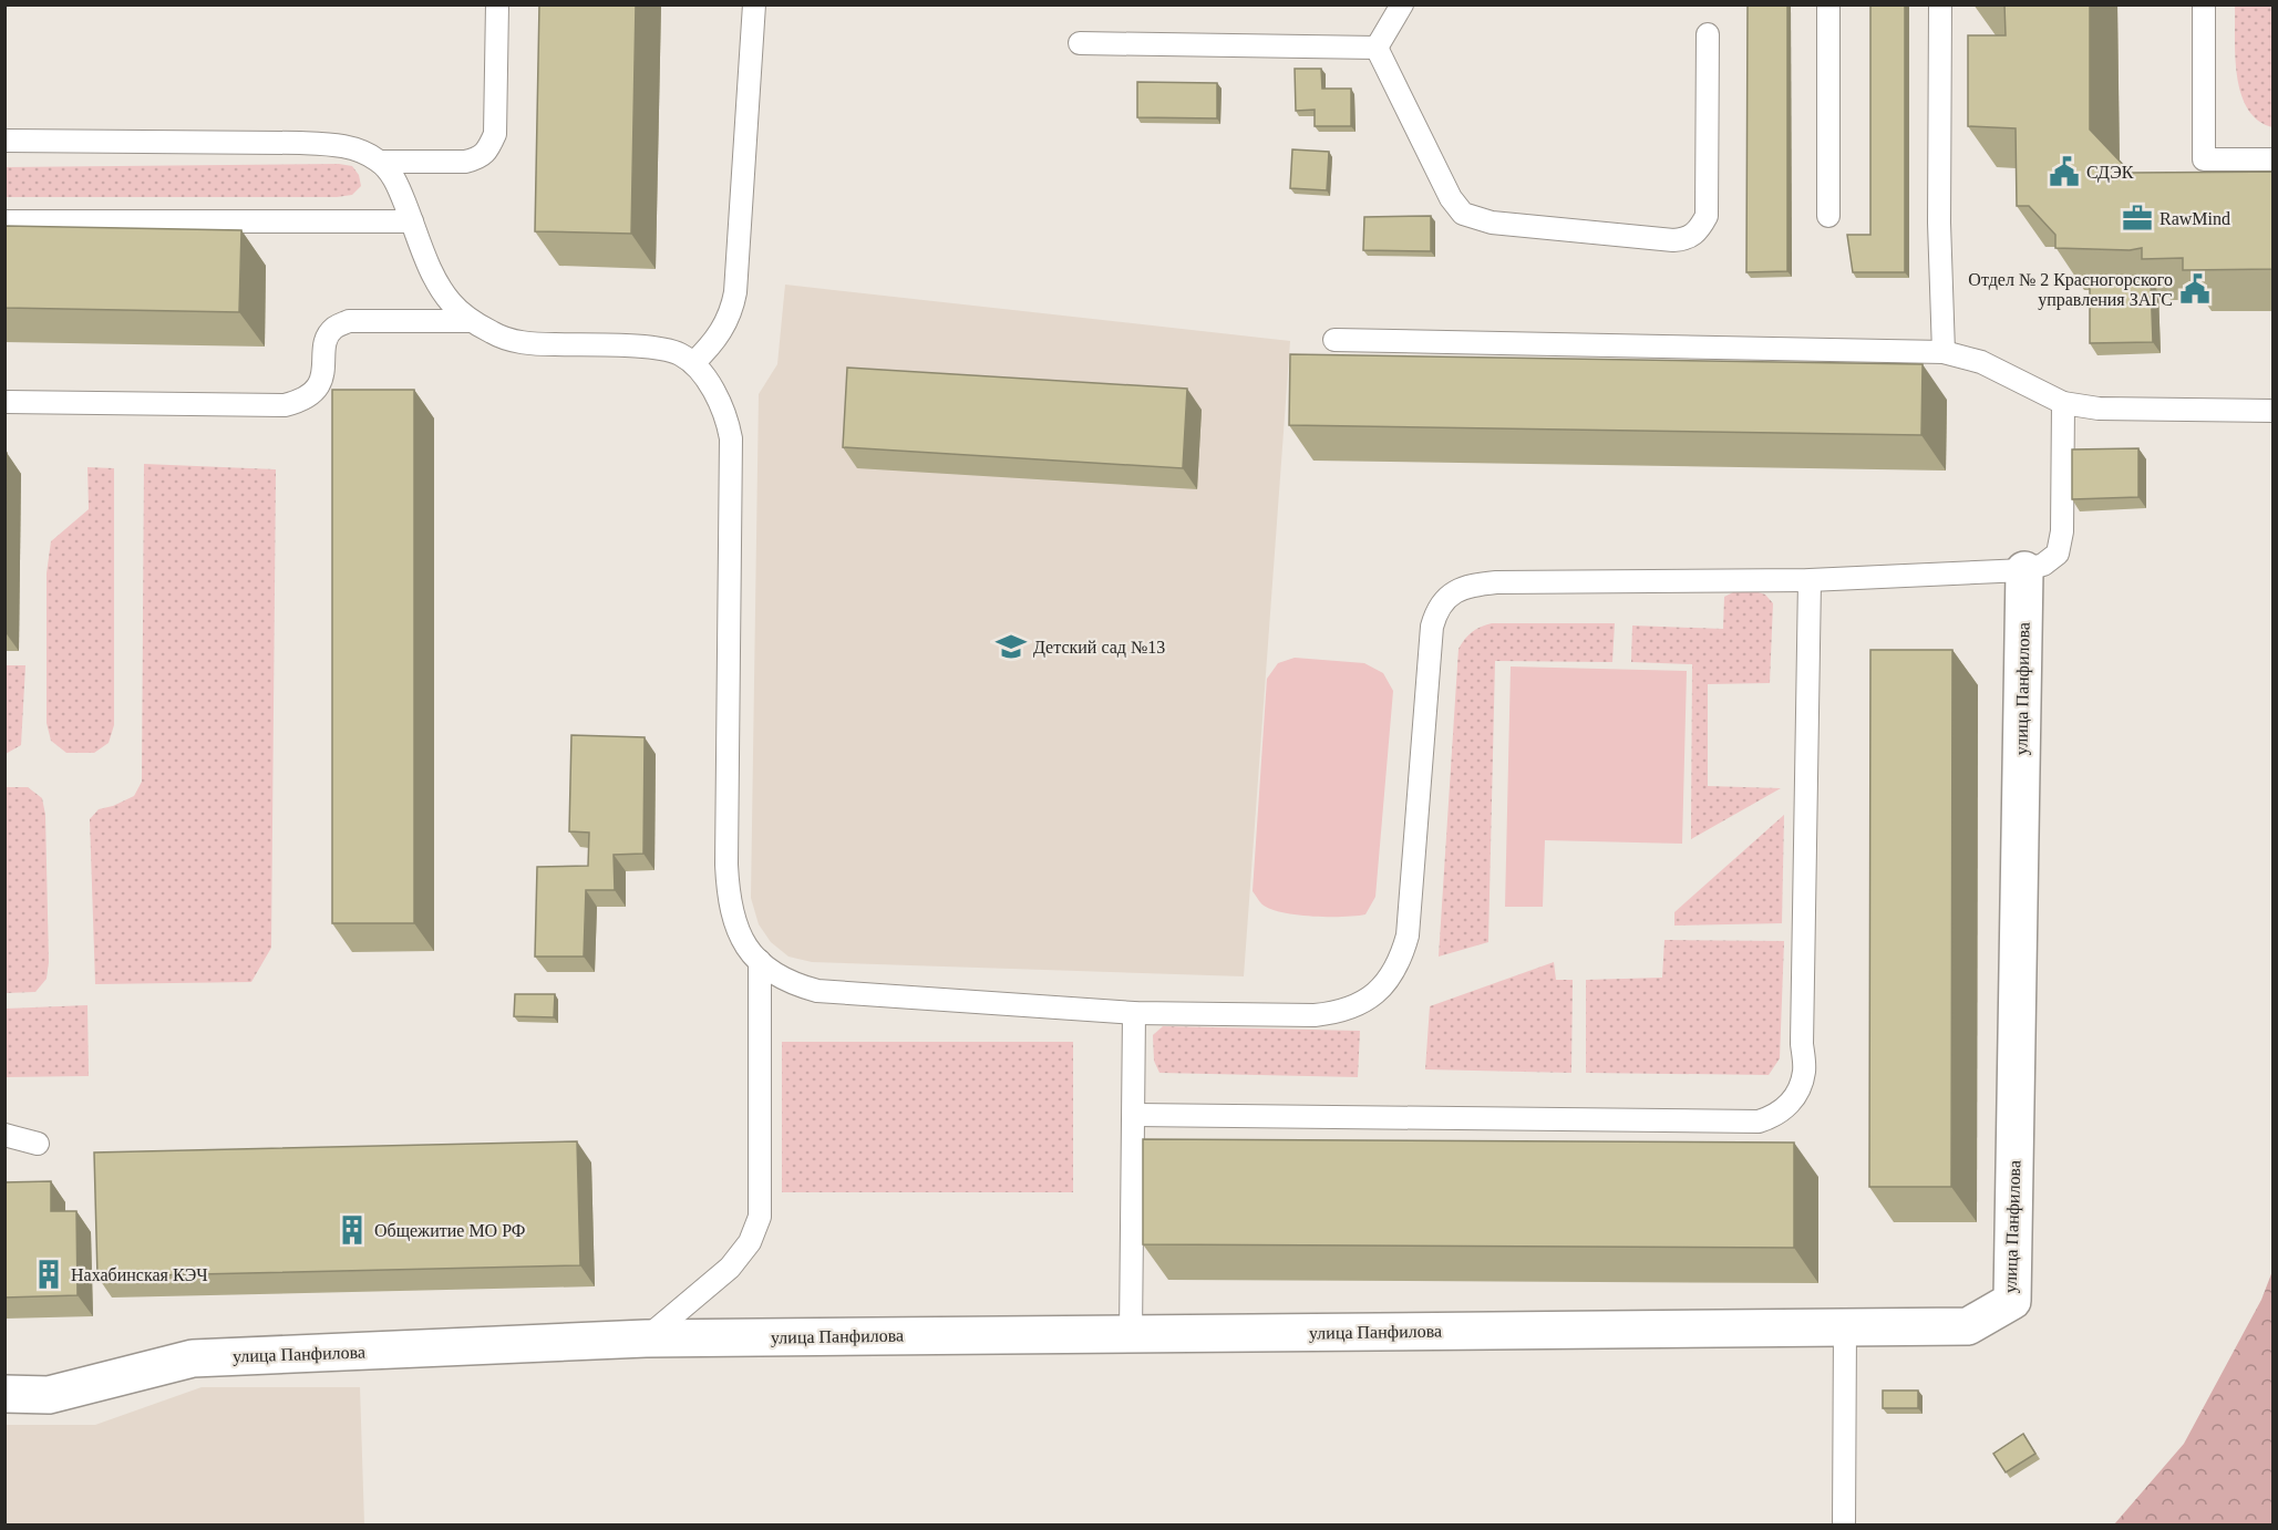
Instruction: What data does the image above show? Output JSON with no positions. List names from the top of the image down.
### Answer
{
  "streets": {
    "street": ["улица Панфилова"]
  },
  "places": {
    "public building": ["СДЭК", "Отдел № 2 Красногорского управления ЗАГС"],
    "office": ["RawMind"],
    "school or university": ["Детский сад №13"],
    "building": ["Общежитие МО РФ", "Нахабинская КЭЧ"]
  }
}
